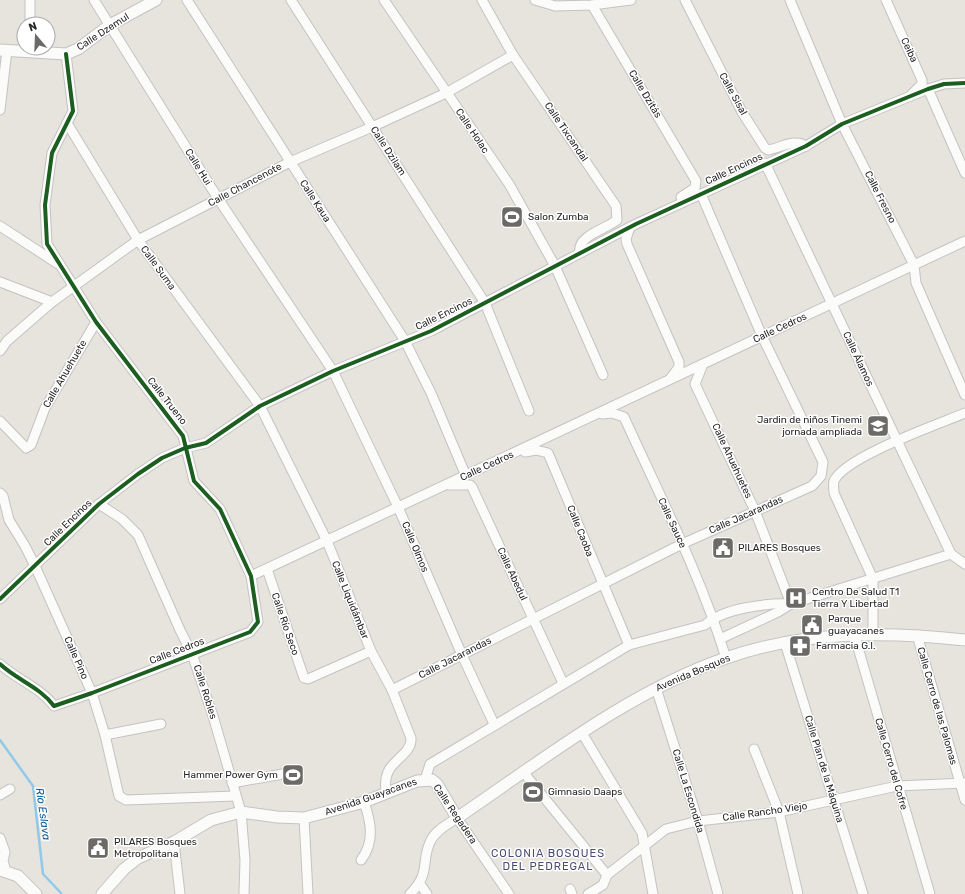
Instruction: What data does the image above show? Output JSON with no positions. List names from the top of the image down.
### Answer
{
  "streets": {
    "street": [
      "Calle Dzemul",
      "Ceiba",
      "Calle Dzitás",
      "Calle Sisal",
      "Calle Holac",
      "Calle Tixcandal",
      "Calle Dzilam",
      "Calle Hui",
      "Calle Encinos",
      "Calle Chancenote",
      "Calle Fresno",
      "Calle Kaua",
      "Calle Suma",
      "Calle Cedros",
      "Calle Álamos",
      "Calle Ahuehuete",
      "Calle Trueno",
      "Calle Ahuehuetes",
      "Calle Jacarandas",
      "Calle Sauce",
      "Calle Caoba",
      "Calle Olmos",
      "Calle Abedul",
      "Calle Liquidámbar",
      "Calle Río Seco",
      "Calle Pino",
      "Avenida Bosques",
      "Calle Robles",
      "Calle Cerro de las Palomas",
      "Calle Cerro del Cofre",
      "Calle Plan de la Máquina",
      "Calle La Escondida",
      "Avenida Guayacanes",
      "Calle Rancho Viejo",
      "Calle Regadera"
    ]
  },
  "crossings": [
    ["Calle Dzemul", "Calle Hui"],
    ["Ceiba", "Calle Encinos"],
    ["Calle Sisal", "Calle Encinos"],
    ["Calle Holac", "Calle Encinos"],
    ["Calle Holac", "Calle Chancenote"],
    ["Calle Tixcandal", "Calle Encinos"],
    ["Calle Tixcandal", "Calle Chancenote"],
    ["Calle Dzilam", "Calle Encinos"],
    ["Calle Dzilam", "Calle Chancenote"],
    ["Calle Hui", "Calle Encinos"],
    ["Calle Hui", "Calle Chancenote"],
    ["Calle Hui", "Calle Olmos"],
    ["Calle Encinos", "Calle Fresno"],
    ["Calle Encinos", "Calle Kaua"],
    ["Calle Encinos", "Calle Suma"],
    ["Calle Encinos", "Calle Álamos"],
    ["Calle Encinos", "Calle Trueno"],
    ["Calle Encinos", "Calle Jacarandas"],
    ["Calle Encinos", "Calle Olmos"],
    ["Calle Encinos", "Calle Liquidámbar"],
    ["Calle Encinos", "Calle Pino"],
    ["Calle Encinos", "Calle Robles"],
    ["Calle Chancenote", "Calle Kaua"],
    ["Calle Chancenote", "Calle Suma"],
    ["Calle Chancenote", "Calle Trueno"],
    ["Calle Fresno", "Calle Cedros"],
    ["Calle Suma", "Calle Liquidámbar"],
    ["Calle Cedros", "Calle Álamos"],
    ["Calle Cedros", "Calle Trueno"],
    ["Calle Cedros", "Calle Ahuehuetes"],
    ["Calle Cedros", "Calle Jacarandas"],
    ["Calle Cedros", "Calle Sauce"],
    ["Calle Cedros", "Calle Caoba"],
    ["Calle Cedros", "Calle Olmos"],
    ["Calle Cedros", "Calle Abedul"],
    ["Calle Cedros", "Calle Liquidámbar"],
    ["Calle Cedros", "Calle Río Seco"],
    ["Calle Cedros", "Calle Pino"],
    ["Calle Cedros", "Calle Robles"],
    ["Calle Ahuehuete", "Calle Trueno"],
    ["Calle Ahuehuetes", "Calle Jacarandas"],
    ["Calle Ahuehuetes", "Avenida Guayacanes"],
    ["Calle Jacarandas", "Calle Sauce"],
    ["Calle Jacarandas", "Calle Caoba"],
    ["Calle Jacarandas", "Calle Olmos"],
    ["Calle Jacarandas", "Calle Abedul"],
    ["Calle Jacarandas", "Calle Liquidámbar"],
    ["Calle Sauce", "Avenida Bosques"],
    ["Calle Sauce", "Avenida Guayacanes"],
    ["Calle Caoba", "Avenida Guayacanes"],
    ["Calle Olmos", "Avenida Guayacanes"],
    ["Calle Abedul", "Avenida Guayacanes"],
    ["Calle Liquidámbar", "Calle Río Seco"],
    ["Calle Liquidámbar", "Avenida Guayacanes"],
    ["Calle Pino", "Calle Robles"],
    ["Avenida Bosques", "Calle Cerro de las Palomas"],
    ["Avenida Bosques", "Calle Cerro del Cofre"],
    ["Avenida Bosques", "Calle Plan de la Máquina"],
    ["Avenida Bosques", "Calle La Escondida"],
    ["Avenida Bosques", "Calle Regadera"],
    ["Calle Robles", "Avenida Guayacanes"],
    ["Calle Cerro de las Palomas", "Calle Rancho Viejo"],
    ["Calle Cerro del Cofre", "Calle Rancho Viejo"],
    ["Calle Plan de la Máquina", "Calle Rancho Viejo"],
    ["Calle La Escondida", "Calle Rancho Viejo"],
    ["Avenida Guayacanes", "Calle Regadera"]
  ],
  "districts": ["COLONIA BOSQUES DEL PEDREGAL"],
  "water": ["Río Eslava"],
  "places": {
    "sports": ["Salon Zumba", "Hammer Power Gym", "Gimnasio Daaps"],
    "school or university": ["Jardin de niños Tinemi jornada ampliada"],
    "public building": ["PILARES Bosques", "Parque guayacanes", "PILARES Bosques Metropolitana"],
    "hospital": ["Centro De Salud T1 Tierra Y Libertad"],
    "pharmacy": ["Farmacia G.I."]
  },
  "north": "top"
}
